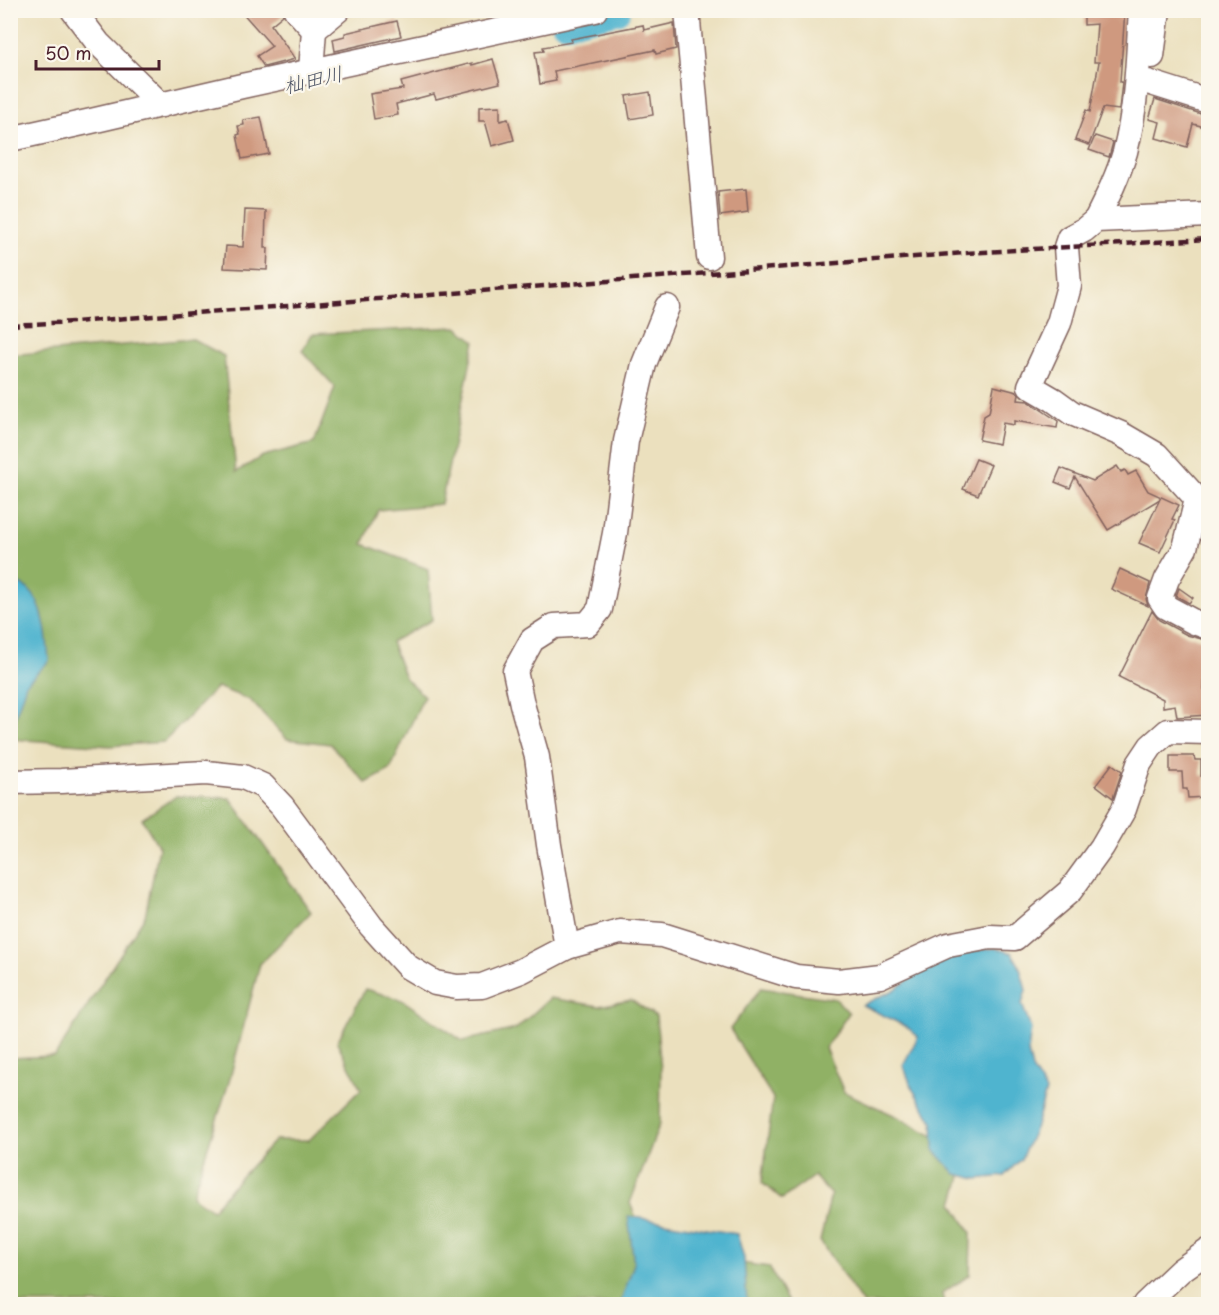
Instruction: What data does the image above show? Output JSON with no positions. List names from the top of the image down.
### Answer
{
  "water": ["杣田川"],
  "scale_bar": "50 m"
}
